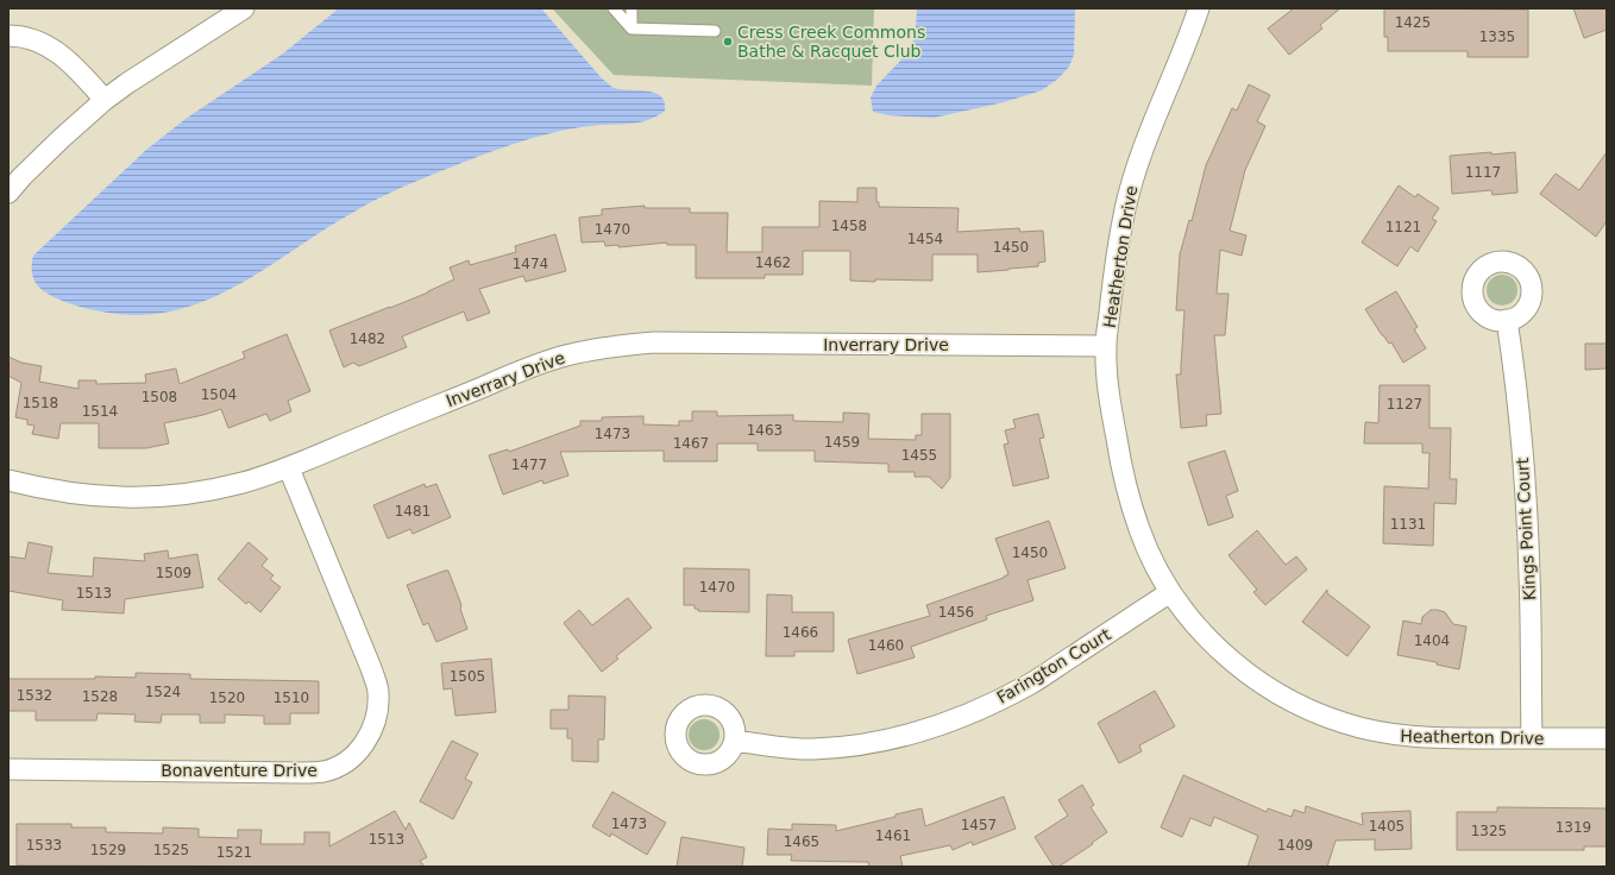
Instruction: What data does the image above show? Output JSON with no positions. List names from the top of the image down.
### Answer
{
  "streets": {
    "street": [
      "Heatherton Drive",
      "Inverrary Drive",
      "Kings Point Court",
      "Farington Court",
      "Bonaventure Drive"
    ]
  },
  "crossings": [
    ["Heatherton Drive", "Inverrary Drive"],
    ["Heatherton Drive", "Kings Point Court"],
    ["Heatherton Drive", "Farington Court"],
    ["Inverrary Drive", "Bonaventure Drive"]
  ],
  "places": ["Cress Creek Commons Bathe & Racquet Club"],
  "house_numbers": [
    "1425",
    "1335",
    "1117",
    "1458",
    "1121",
    "1470",
    "1454",
    "1450",
    "1462",
    "1474",
    "1482",
    "1504",
    "1508",
    "1518",
    "1127",
    "1514",
    "1463",
    "1473",
    "1459",
    "1467",
    "1455",
    "1477",
    "1481",
    "1131",
    "1450",
    "1509",
    "1470",
    "1513",
    "1456",
    "1466",
    "1404",
    "1460",
    "1505",
    "1524",
    "1532",
    "1528",
    "1520",
    "1510",
    "1473",
    "1457",
    "1405",
    "1319",
    "1325",
    "1461",
    "1513",
    "1465",
    "1533",
    "1409",
    "1529",
    "1525",
    "1521"
  ]
}
